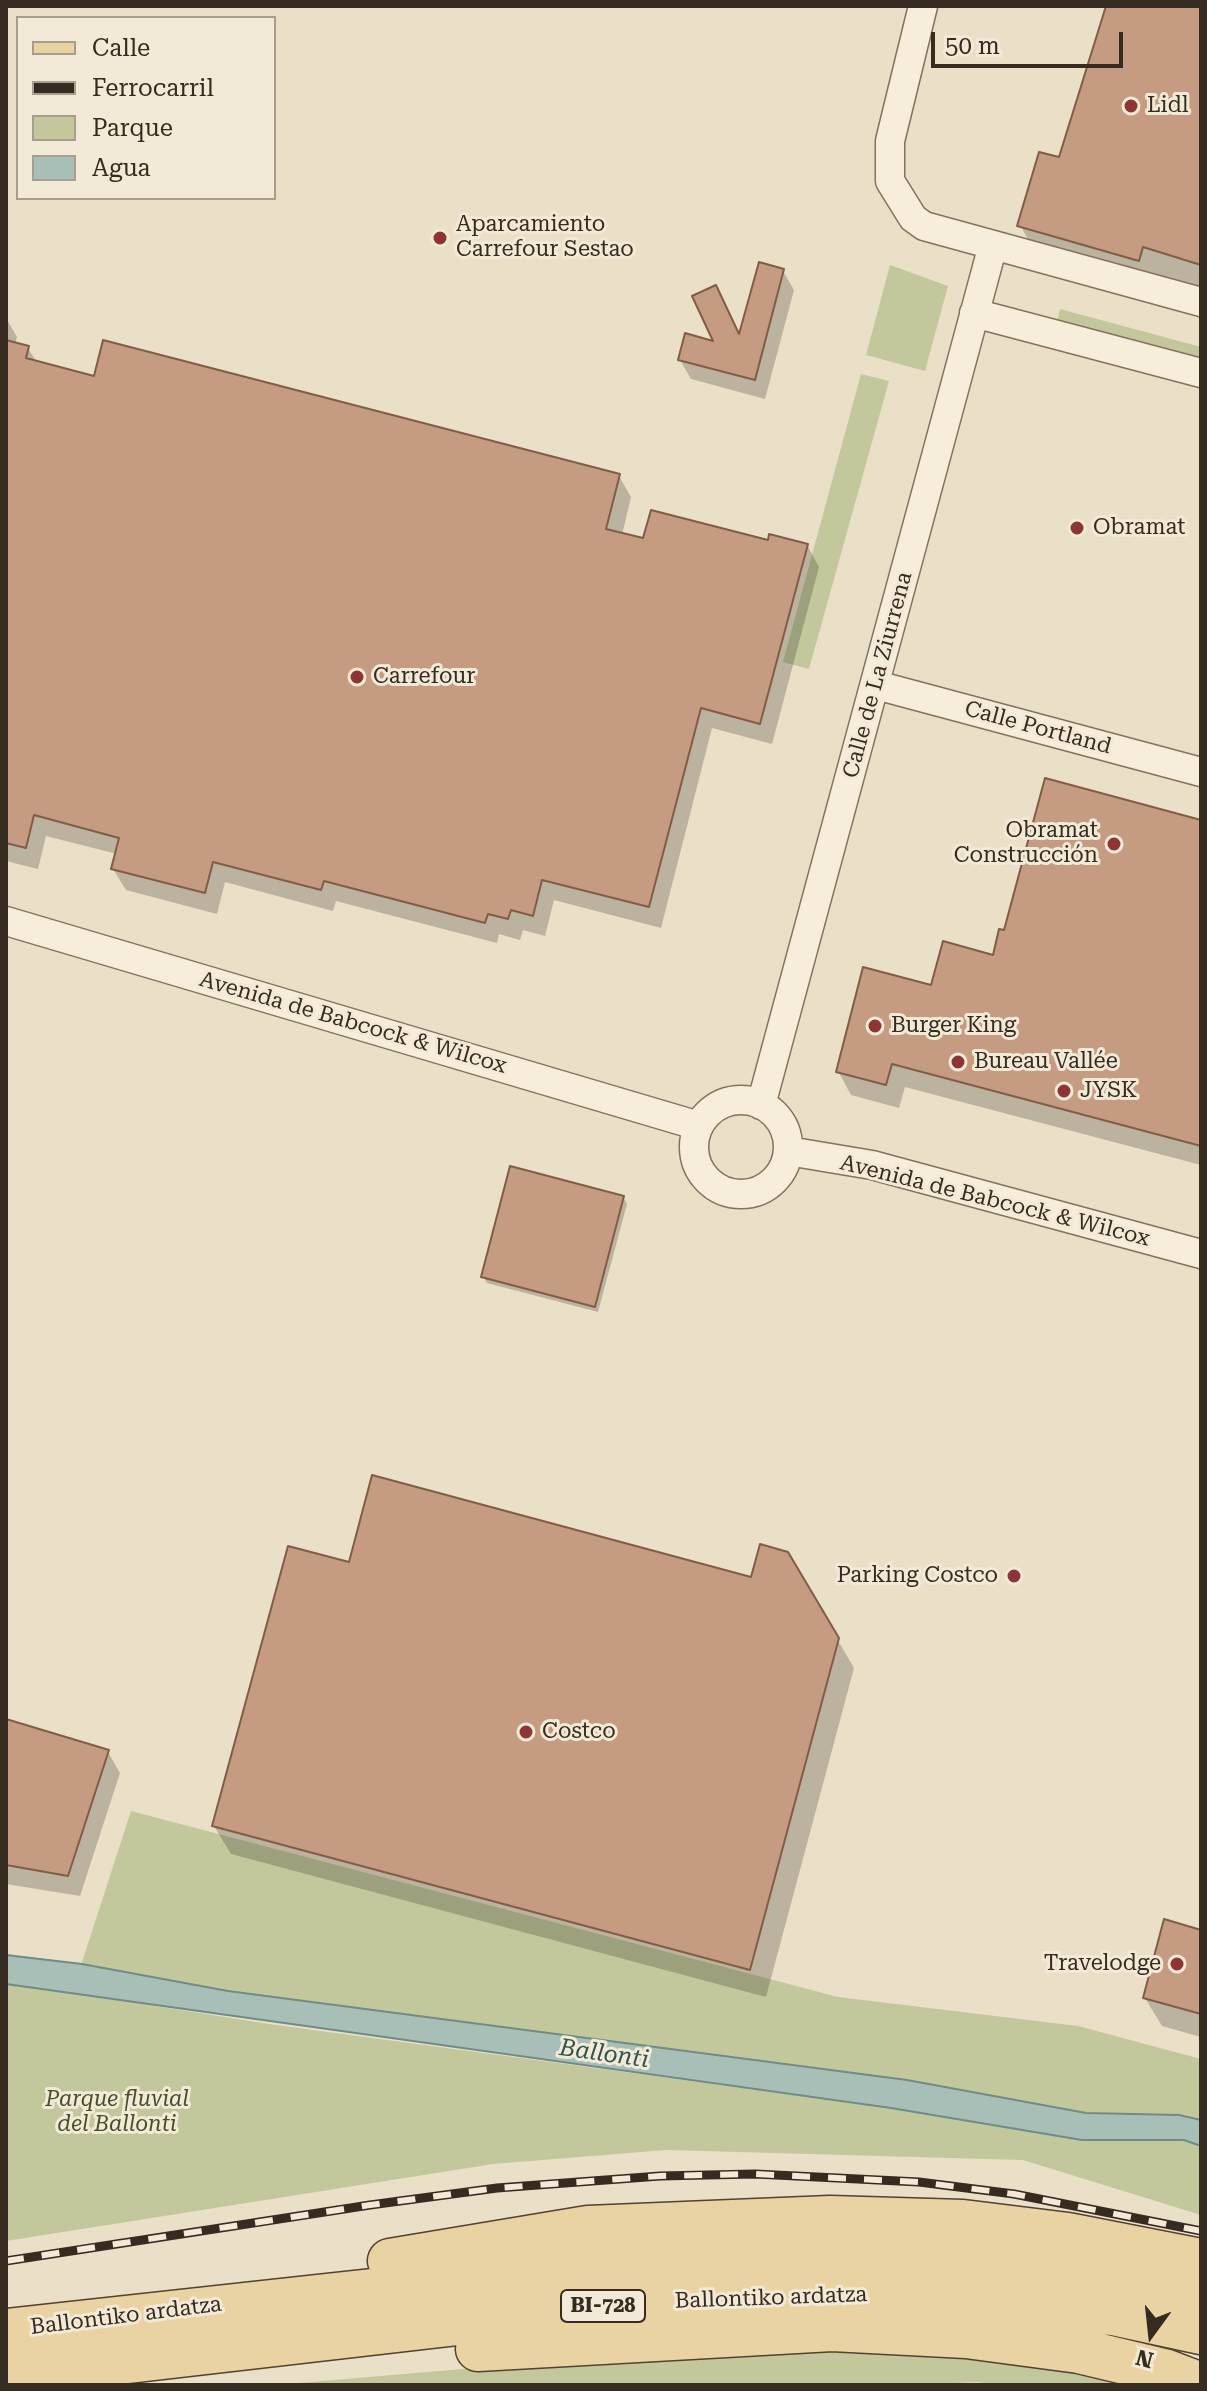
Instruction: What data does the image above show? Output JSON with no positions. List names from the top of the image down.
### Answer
{
  "streets": {
    "main road": ["Ballontiko ardatza", "BI-728"],
    "street": ["Calle de La Ziurrena", "Calle Portland", "Avenida de Babcock & Wilcox"]
  },
  "crossings": [
    ["Calle de La Ziurrena", "Calle Portland"],
    ["Calle de La Ziurrena", "Avenida de Babcock & Wilcox"]
  ],
  "water": ["Ballonti"],
  "parks": ["Parque fluvial del Ballonti"],
  "places": [
    "Lidl",
    "Aparcamiento Carrefour Sestao",
    "Obramat",
    "Carrefour",
    "Obramat Construcción",
    "Burger King",
    "Bureau Vallée",
    "JYSK",
    "Parking Costco",
    "Costco",
    "Travelodge"
  ],
  "legend": [
    "Calle",
    "Ferrocarril",
    "Parque",
    "Agua"
  ],
  "scale_bar": "50 m",
  "north": "bottom"
}
